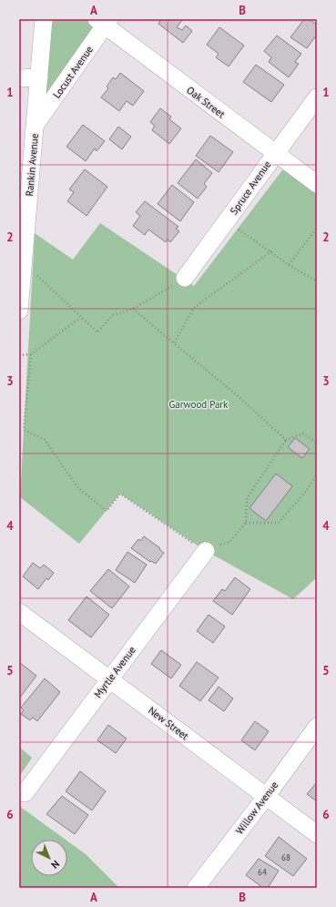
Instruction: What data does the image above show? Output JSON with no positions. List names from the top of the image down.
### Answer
{
  "streets": {
    "street": [
      "Locust Avenue",
      "Oak Street",
      "Rankin Avenue",
      "Spruce Avenue",
      "Myrtle Avenue",
      "New Street",
      "Willow Avenue"
    ]
  },
  "crossings": [
    ["Locust Avenue", "Oak Street"],
    ["Locust Avenue", "Rankin Avenue"],
    ["Oak Street", "Spruce Avenue"],
    ["Myrtle Avenue", "New Street"],
    ["New Street", "Willow Avenue"]
  ],
  "parks": ["Garwood Park"],
  "house_numbers": ["68", "64"],
  "north": "bottom right",
  "grid": {
    "columns": ["A", "B"],
    "rows": [
      "1",
      "2",
      "3",
      "4",
      "5",
      "6"
    ]
  }
}
